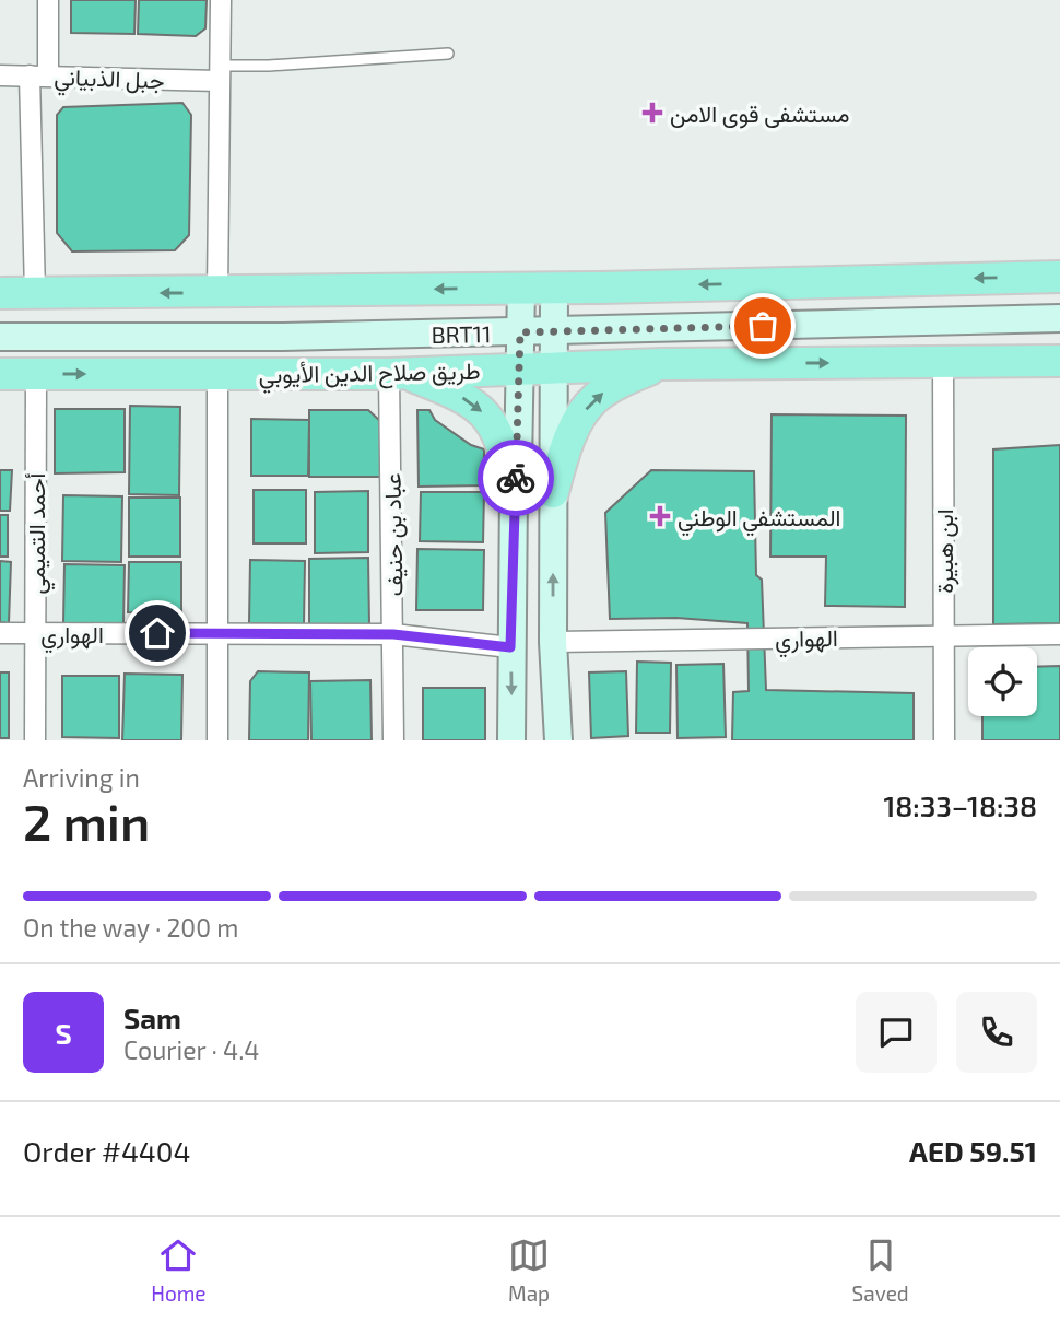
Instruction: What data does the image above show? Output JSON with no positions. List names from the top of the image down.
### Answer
{
  "streets": {
    "main road": ["BRT11", "طريق صلاح الدين الأيوبي"],
    "street": [
      "جبل الذبياني",
      "أحمد التميمي",
      "عباد بن حنيف",
      "ابن هبيرة",
      "الهواري"
    ]
  },
  "crossings": [
    ["طريق صلاح الدين الأيوبي", "أحمد التميمي"],
    ["طريق صلاح الدين الأيوبي", "عباد بن حنيف"],
    ["طريق صلاح الدين الأيوبي", "ابن هبيرة"],
    ["أحمد التميمي", "الهواري"],
    ["عباد بن حنيف", "الهواري"],
    ["ابن هبيرة", "الهواري"]
  ],
  "places": {
    "health": ["مستشفى قوى الامن", "المستشفي الوطني"]
  },
  "page": {
    "heading": ["2 min", "Arriving in", "18:33–18:38"],
    "panel": [
      "Sam",
      "Courier · 4.4",
      "Order #4404",
      "AED 59.51"
    ],
    "bar": "On the way · 200 m",
    "round": "S",
    "tabs": ["Home", "Map", "Saved"]
  }
}
